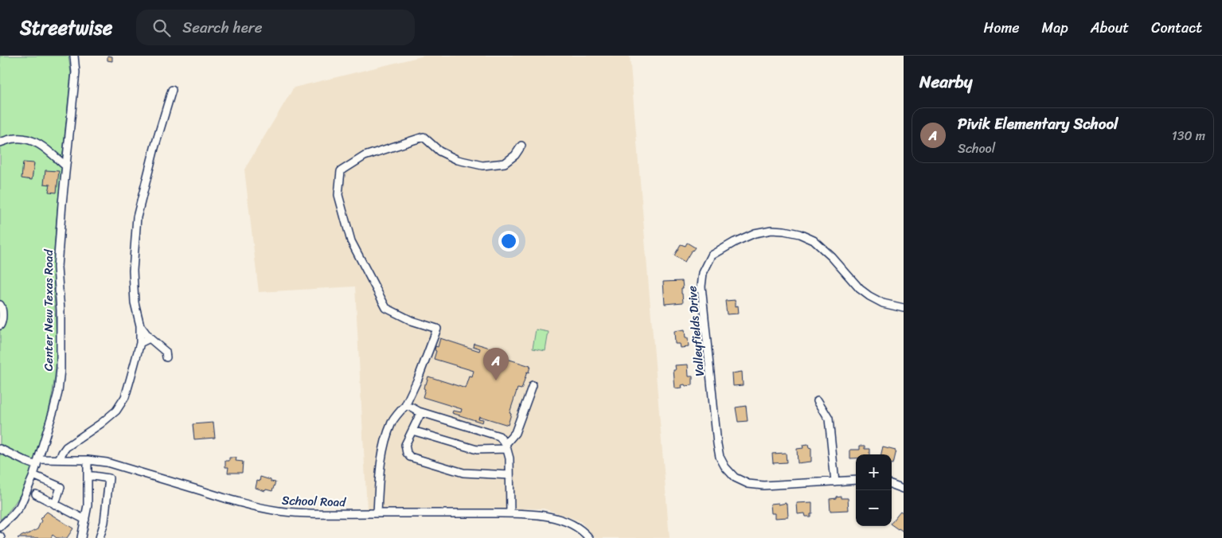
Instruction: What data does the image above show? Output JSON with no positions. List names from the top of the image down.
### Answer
{
  "streets": {
    "street": ["Center New Texas Road", "Valleyfields Drive", "School Road"]
  },
  "crossings": [
    ["Center New Texas Road", "School Road"]
  ],
  "page": {
    "header": "Streetwise",
    "search": "Search here",
    "nav": [
      "Home",
      "Map",
      "About",
      "Contact"
    ],
    "heading": "Nearby",
    "list": [
      {
        "mark": "A",
        "name": "Pivik Elementary School",
        "note": "School",
        "value": "130 m"
      }
    ],
    "pins": "A",
    "map_buttons": ["+", "−"]
  }
}
